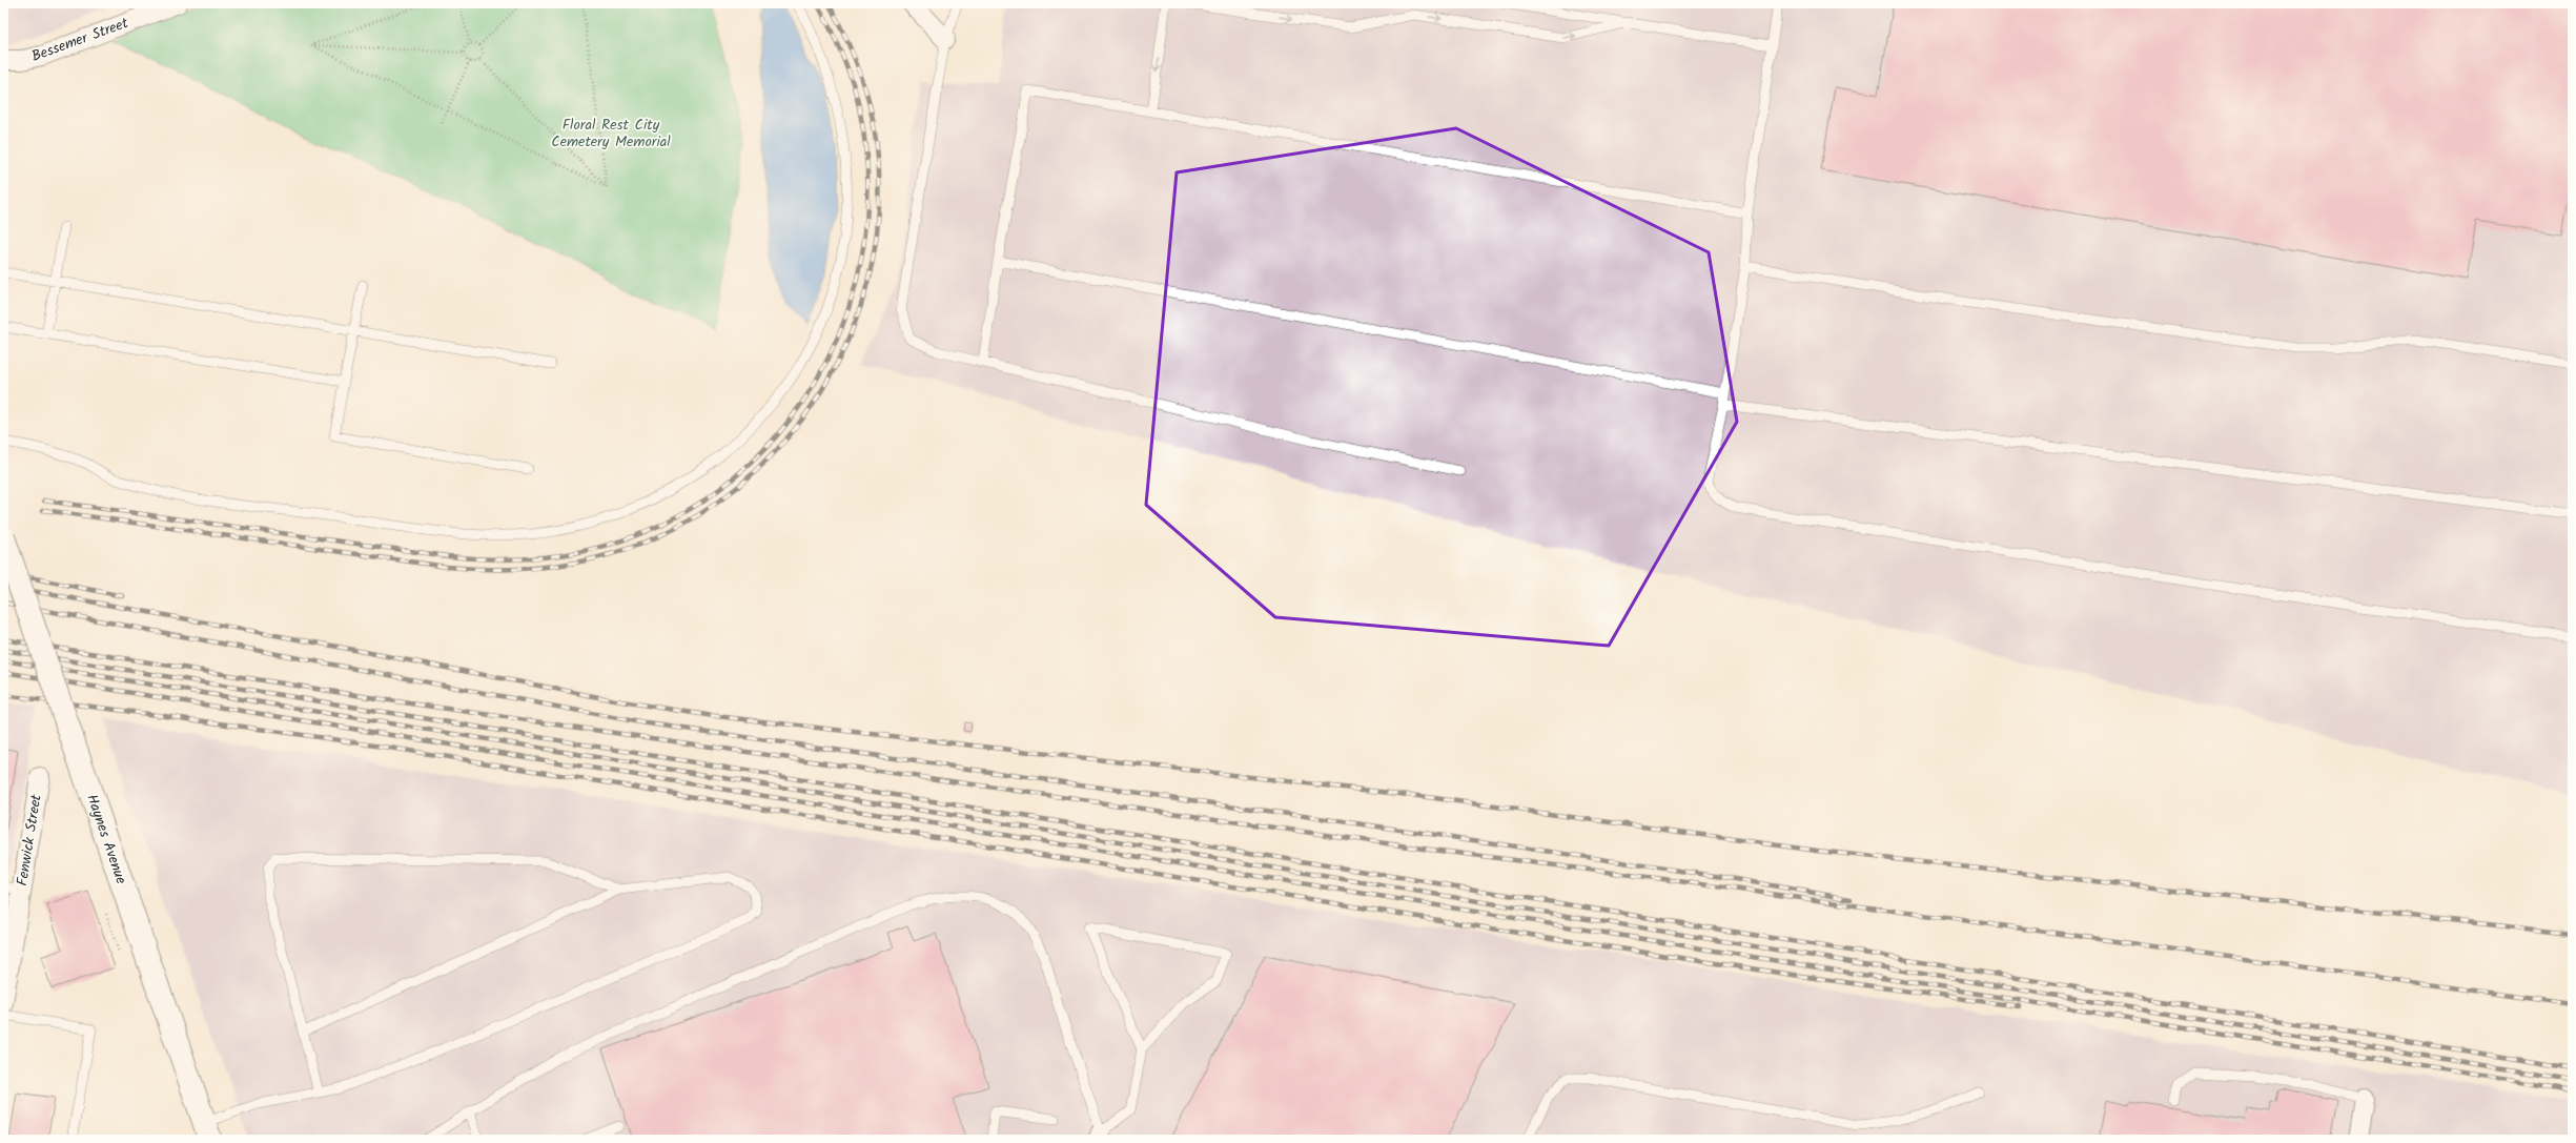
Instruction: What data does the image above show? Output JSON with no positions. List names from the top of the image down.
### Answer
{
  "streets": {
    "main road": ["Haynes Avenue"],
    "street": ["Bessemer Street", "Fenwick Street"]
  },
  "parks": ["Floral Rest City Cemetery Memorial"]
}
